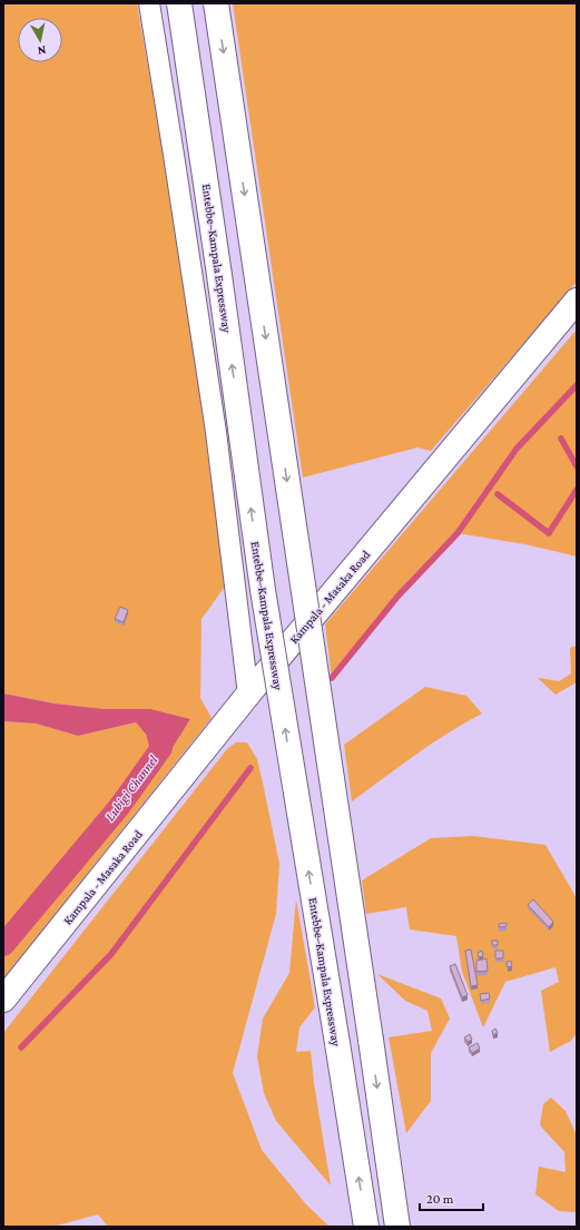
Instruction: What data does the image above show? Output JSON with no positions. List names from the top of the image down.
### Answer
{
  "streets": {
    "highway": ["Entebbe–Kampala Expressway", "Kampala - Masaka Road"]
  },
  "water": ["Lubigi Channel"],
  "scale_bar": "20 m",
  "north": "bottom"
}
